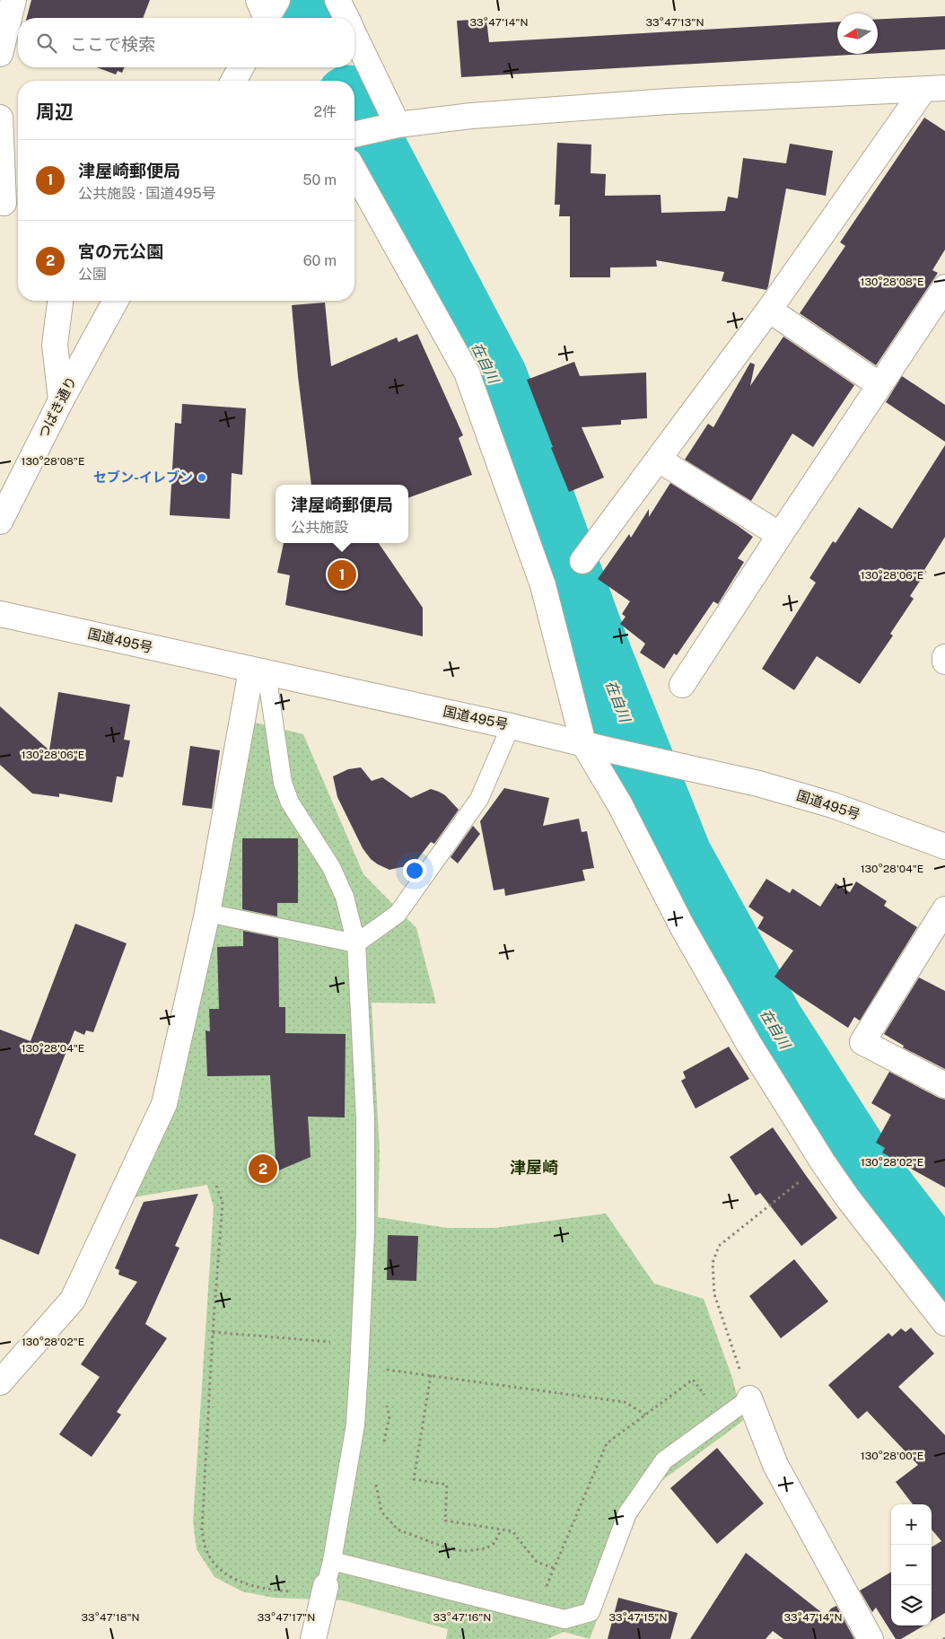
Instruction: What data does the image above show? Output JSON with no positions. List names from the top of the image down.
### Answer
{
  "streets": {
    "main road": ["つばき通り", "国道495号"]
  },
  "districts": ["津屋崎"],
  "water": ["在自川"],
  "places": ["セブン-イレブン"],
  "north": "left",
  "page": {
    "search": "ここで検索",
    "heading": ["周辺", "2件"],
    "list": [
      {
        "mark": "1",
        "name": "津屋崎郵便局",
        "note": "公共施設 · 国道495号",
        "value": "50 m"
      },
      {
        "mark": "2",
        "name": "宮の元公園",
        "note": "公園",
        "value": "60 m"
      }
    ],
    "popup": ["津屋崎郵便局", "公共施設"],
    "pins": ["1", "2"],
    "map_buttons": ["+", "−"]
  },
  "coordinates": [
    "33°47'14\"N",
    "33°47'13\"N",
    "130°28'08\"E",
    "130°28'06\"E",
    "130°28'04\"E",
    "130°28'02\"E",
    "130°28'00\"E",
    "33°47'18\"N",
    "33°47'17\"N",
    "33°47'16\"N",
    "33°47'15\"N"
  ]
}
